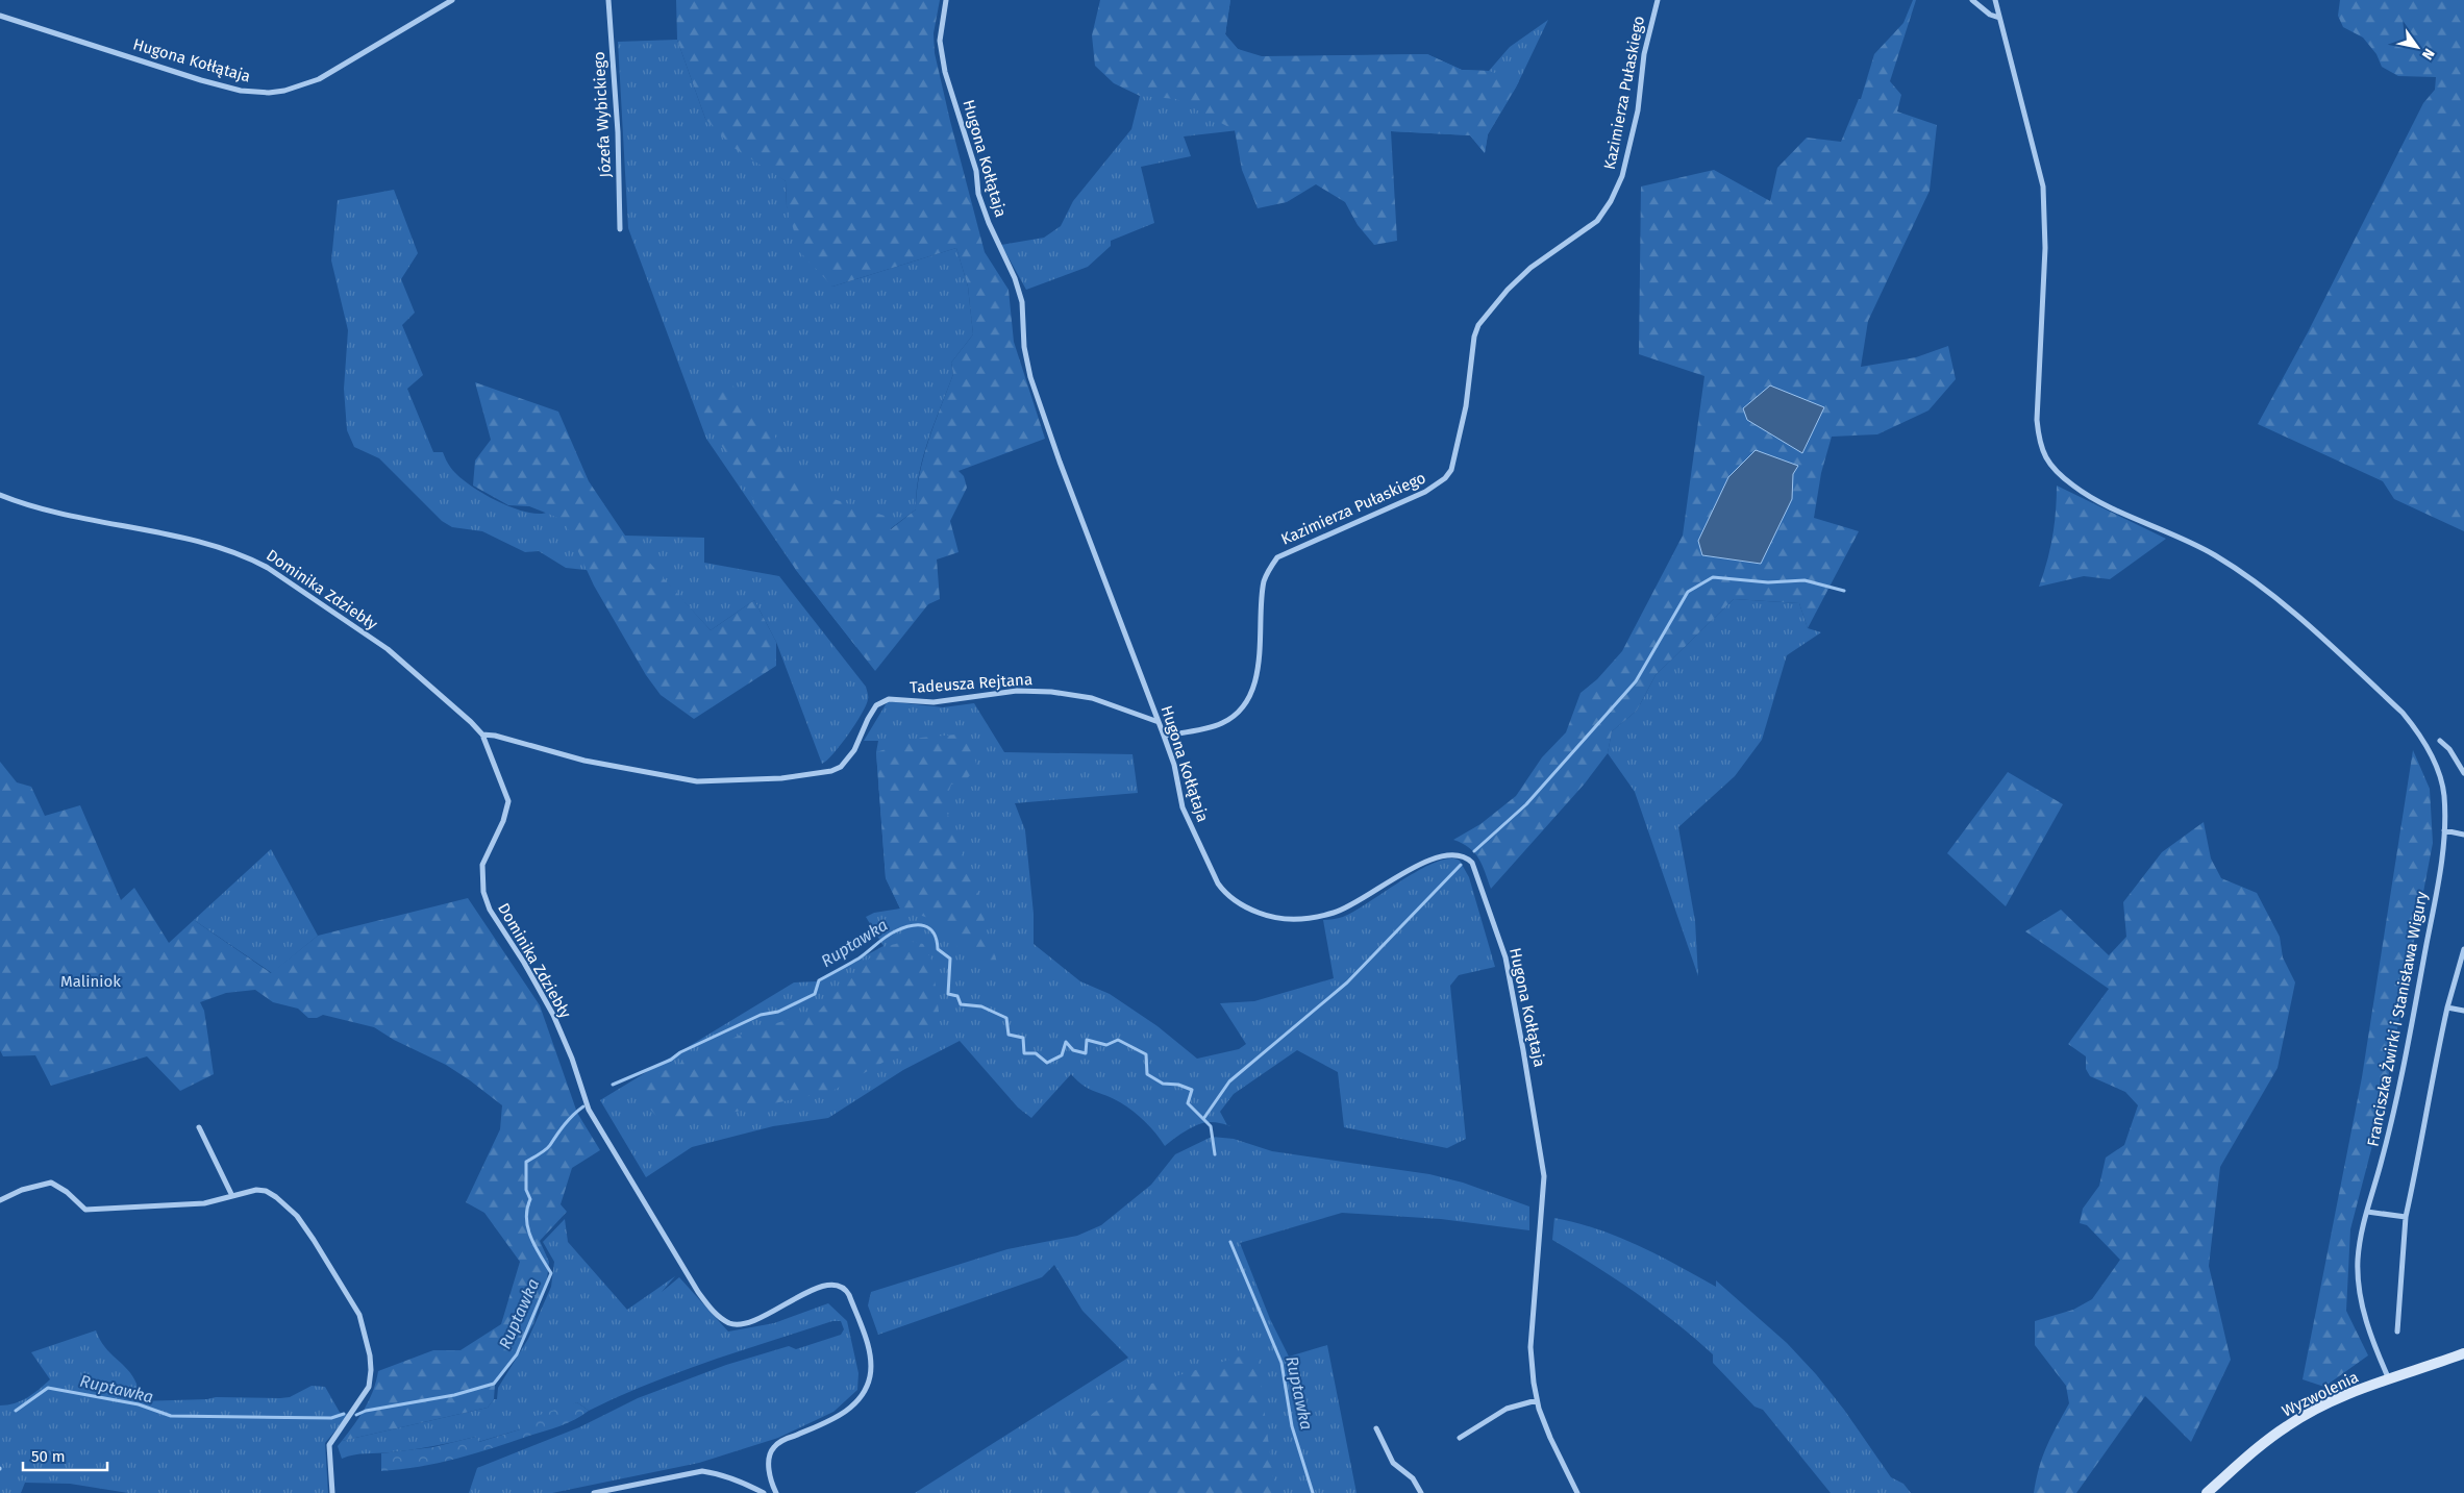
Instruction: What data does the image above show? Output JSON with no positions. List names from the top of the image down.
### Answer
{
  "streets": {
    "street": [
      "Hugona Kołłątaja",
      "Kazimierza Pułaskiego",
      "Józefa Wybickiego",
      "Dominika Zdziebły",
      "Tadeusza Rejtana",
      "Franciszka Żwirki i Stanisława Wigury",
      "Wyzwolenia"
    ]
  },
  "crossings": [
    ["Hugona Kołłątaja", "Kazimierza Pułaskiego"],
    ["Hugona Kołłątaja", "Tadeusza Rejtana"],
    ["Dominika Zdziebły", "Tadeusza Rejtana"],
    ["Franciszka Żwirki i Stanisława Wigury", "Wyzwolenia"]
  ],
  "water": ["Ruptawka"],
  "parks": ["Maliniok"],
  "scale_bar": "50 m",
  "north": "bottom right"
}
